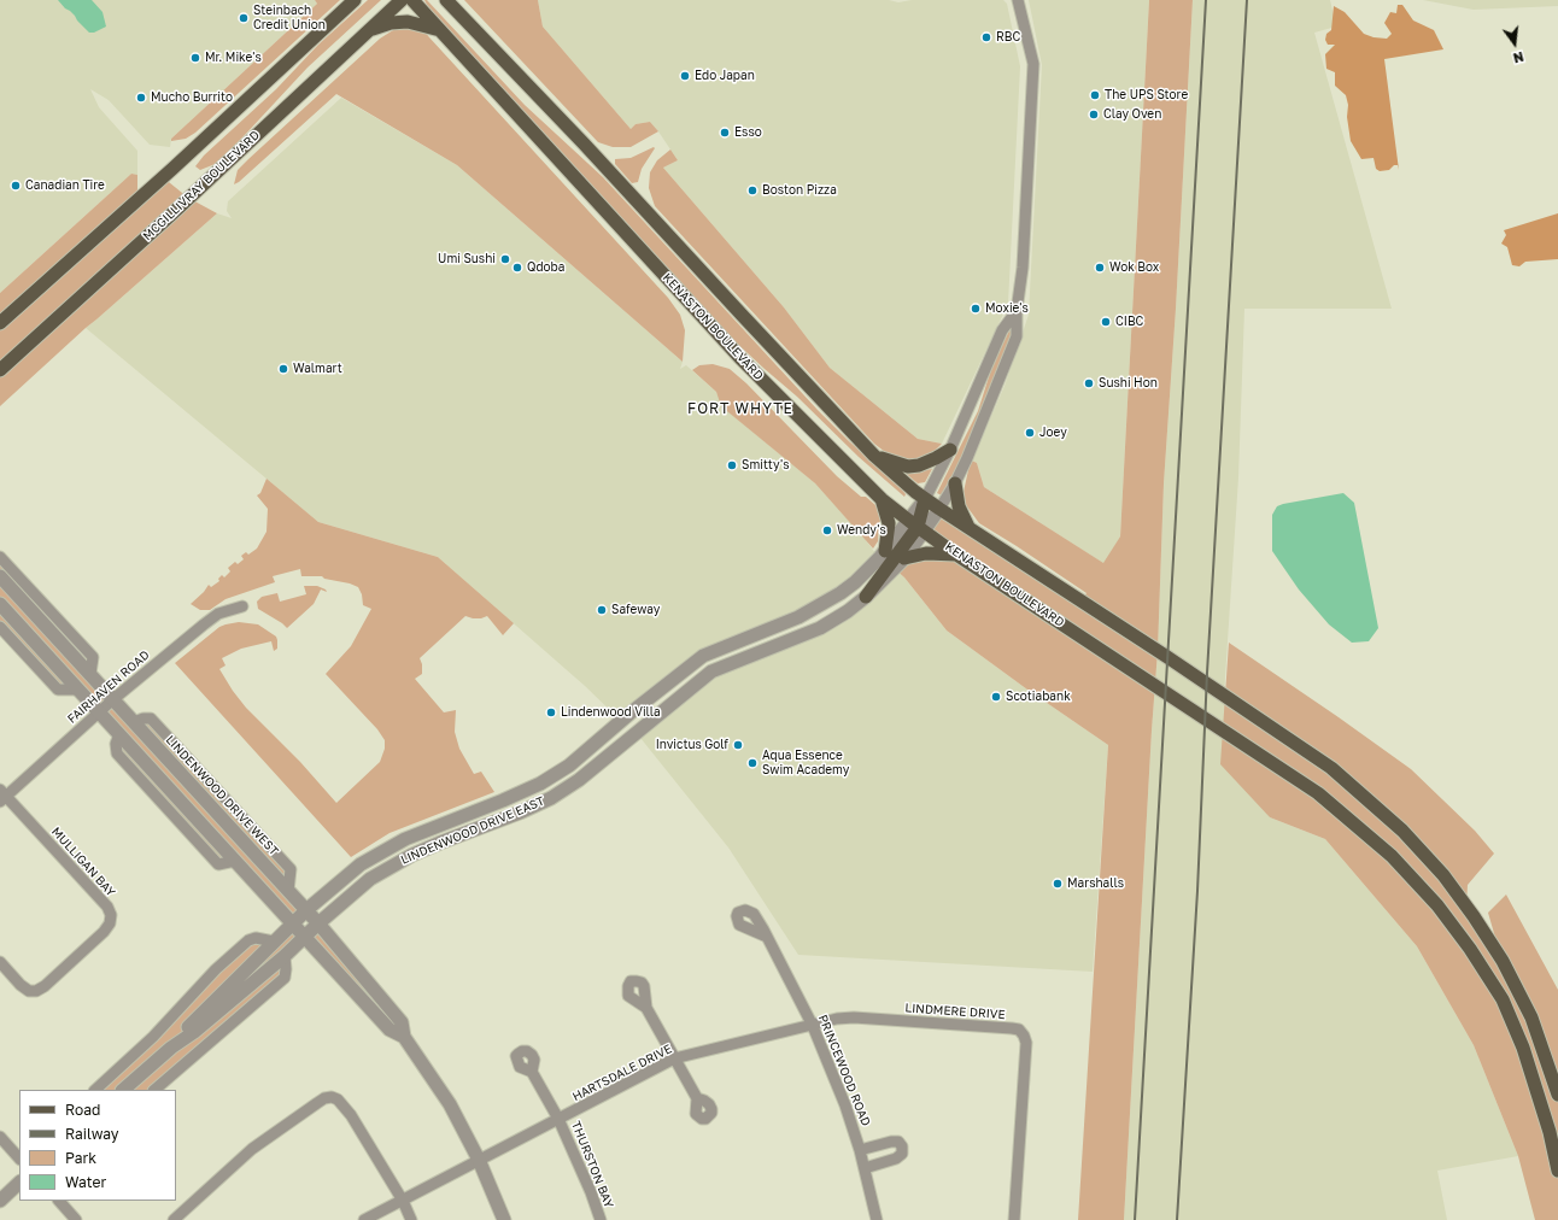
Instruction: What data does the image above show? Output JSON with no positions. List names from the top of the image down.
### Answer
{
  "streets": {
    "main road": ["MCGILLIVRAY BOULEVARD", "KENASTON BOULEVARD"],
    "street": [
      "FAIRHAVEN ROAD",
      "LINDENWOOD DRIVE WEST",
      "LINDENWOOD DRIVE EAST",
      "MULLIGAN BAY",
      "LINDMERE DRIVE",
      "PRINCEWOOD ROAD",
      "HARTSDALE DRIVE",
      "THURSTON BAY"
    ]
  },
  "crossings": [
    ["KENASTON BOULEVARD", "LINDENWOOD DRIVE EAST"],
    ["FAIRHAVEN ROAD", "LINDENWOOD DRIVE WEST"],
    ["FAIRHAVEN ROAD", "MULLIGAN BAY"],
    ["LINDENWOOD DRIVE WEST", "LINDENWOOD DRIVE EAST"],
    ["LINDENWOOD DRIVE WEST", "HARTSDALE DRIVE"],
    ["LINDMERE DRIVE", "PRINCEWOOD ROAD"],
    ["LINDMERE DRIVE", "HARTSDALE DRIVE"],
    ["PRINCEWOOD ROAD", "HARTSDALE DRIVE"],
    ["HARTSDALE DRIVE", "THURSTON BAY"]
  ],
  "districts": ["FORT WHYTE"],
  "places": [
    "Steinbach Credit Union",
    "RBC",
    "Mr. Mike's",
    "Edo Japan",
    "The UPS Store",
    "Mucho Burrito",
    "Clay Oven",
    "Esso",
    "Canadian Tire",
    "Boston Pizza",
    "Umi Sushi",
    "Qdoba",
    "Wok Box",
    "Moxie's",
    "CIBC",
    "Walmart",
    "Sushi Hon",
    "Joey",
    "Smitty's",
    "Wendy's",
    "Safeway",
    "Scotiabank",
    "Lindenwood Villa",
    "Invictus Golf",
    "Aqua Essence Swim Academy",
    "Marshalls"
  ],
  "legend": [
    "Road",
    "Railway",
    "Park",
    "Water"
  ],
  "north": "bottom"
}
